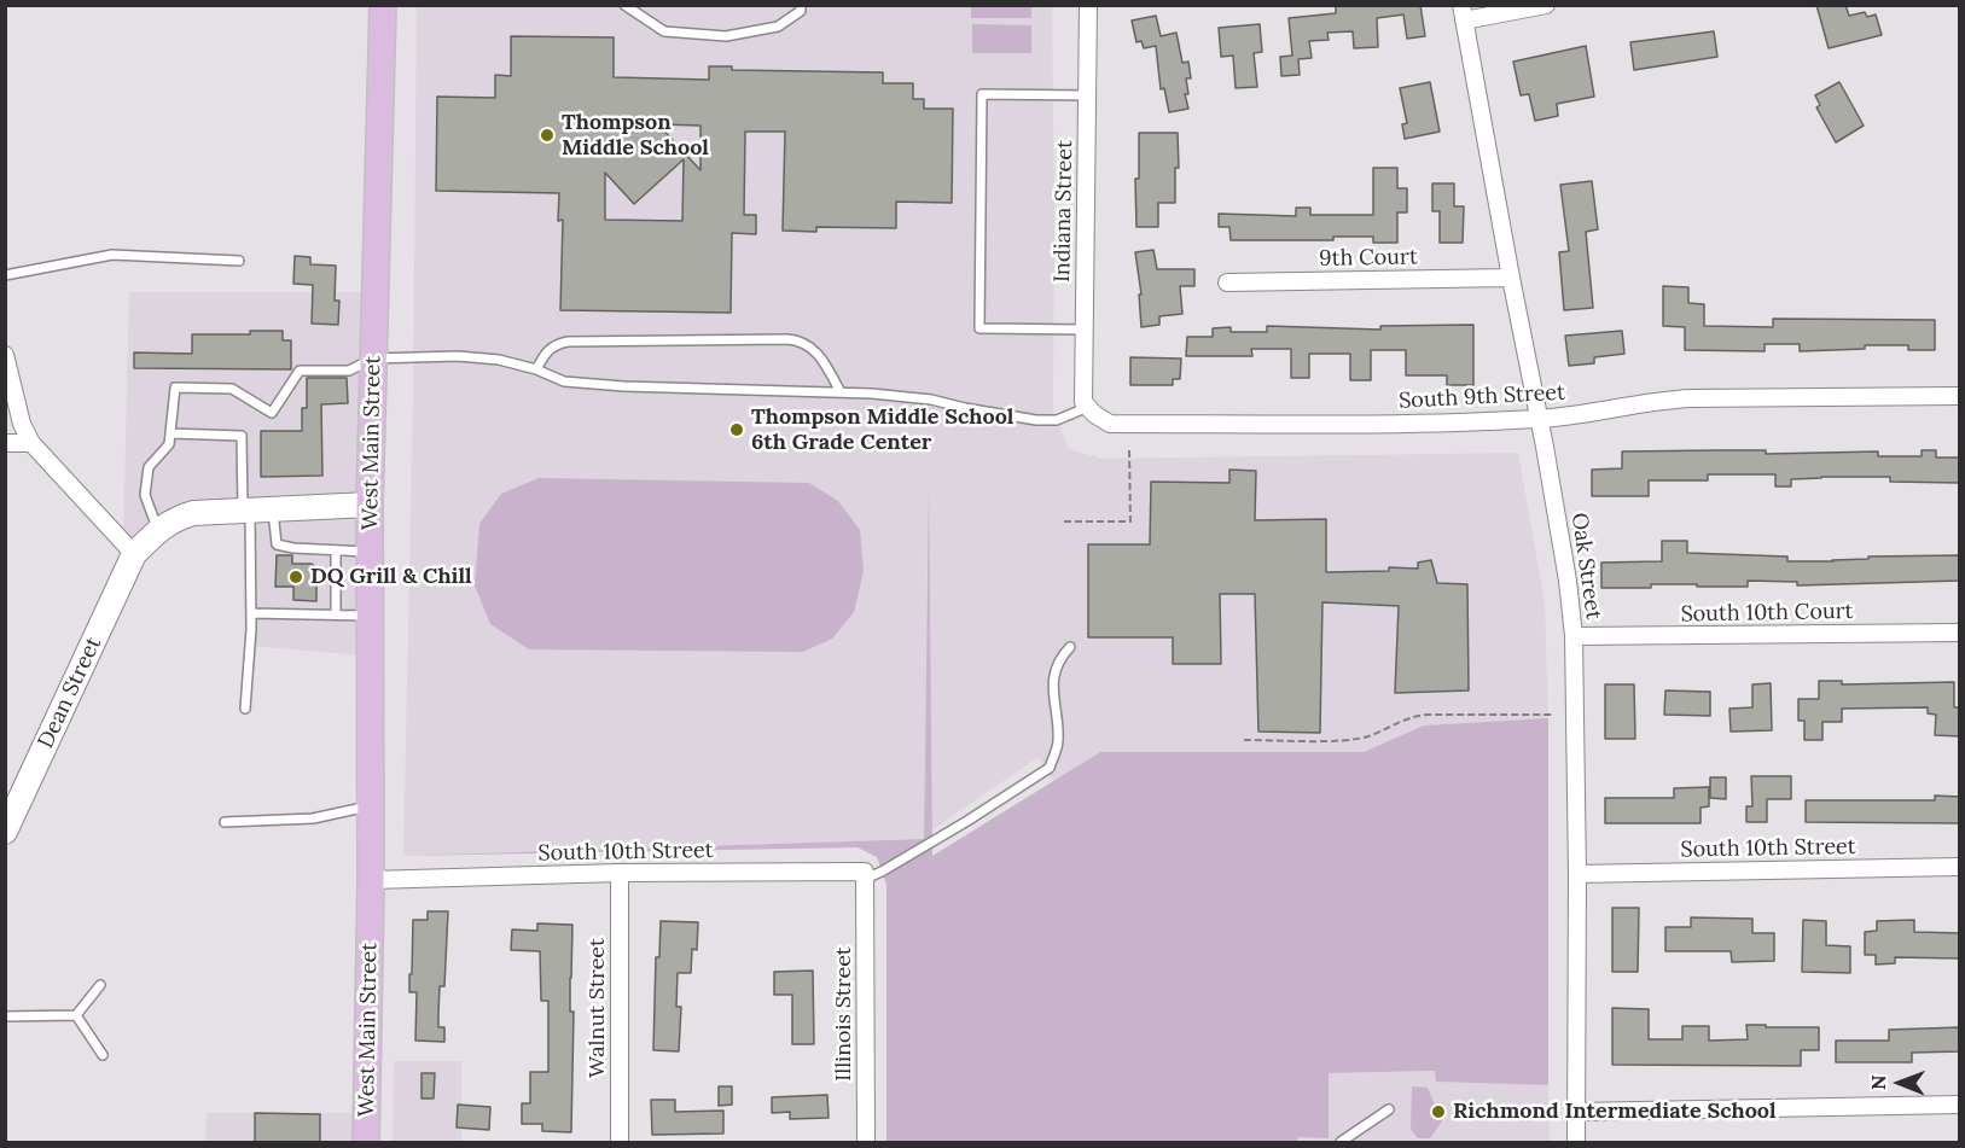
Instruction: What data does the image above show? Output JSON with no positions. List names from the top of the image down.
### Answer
{
  "streets": {
    "main road": ["West Main Street"],
    "street": [
      "Indiana Street",
      "9th Court",
      "South 9th Street",
      "Oak Street",
      "South 10th Court",
      "Dean Street",
      "South 10th Street",
      "Walnut Street",
      "Illinois Street"
    ]
  },
  "crossings": [
    ["Indiana Street", "South 9th Street"],
    ["9th Court", "Oak Street"],
    ["South 9th Street", "Oak Street"],
    ["West Main Street", "South 10th Street"],
    ["Oak Street", "South 10th Court"],
    ["Oak Street", "South 10th Street"],
    ["South 10th Street", "Walnut Street"],
    ["South 10th Street", "Illinois Street"]
  ],
  "places": [
    "Thompson Middle School",
    "Thompson Middle School 6th Grade Center",
    "DQ Grill & Chill",
    "Richmond Intermediate School"
  ],
  "north": "left"
}
